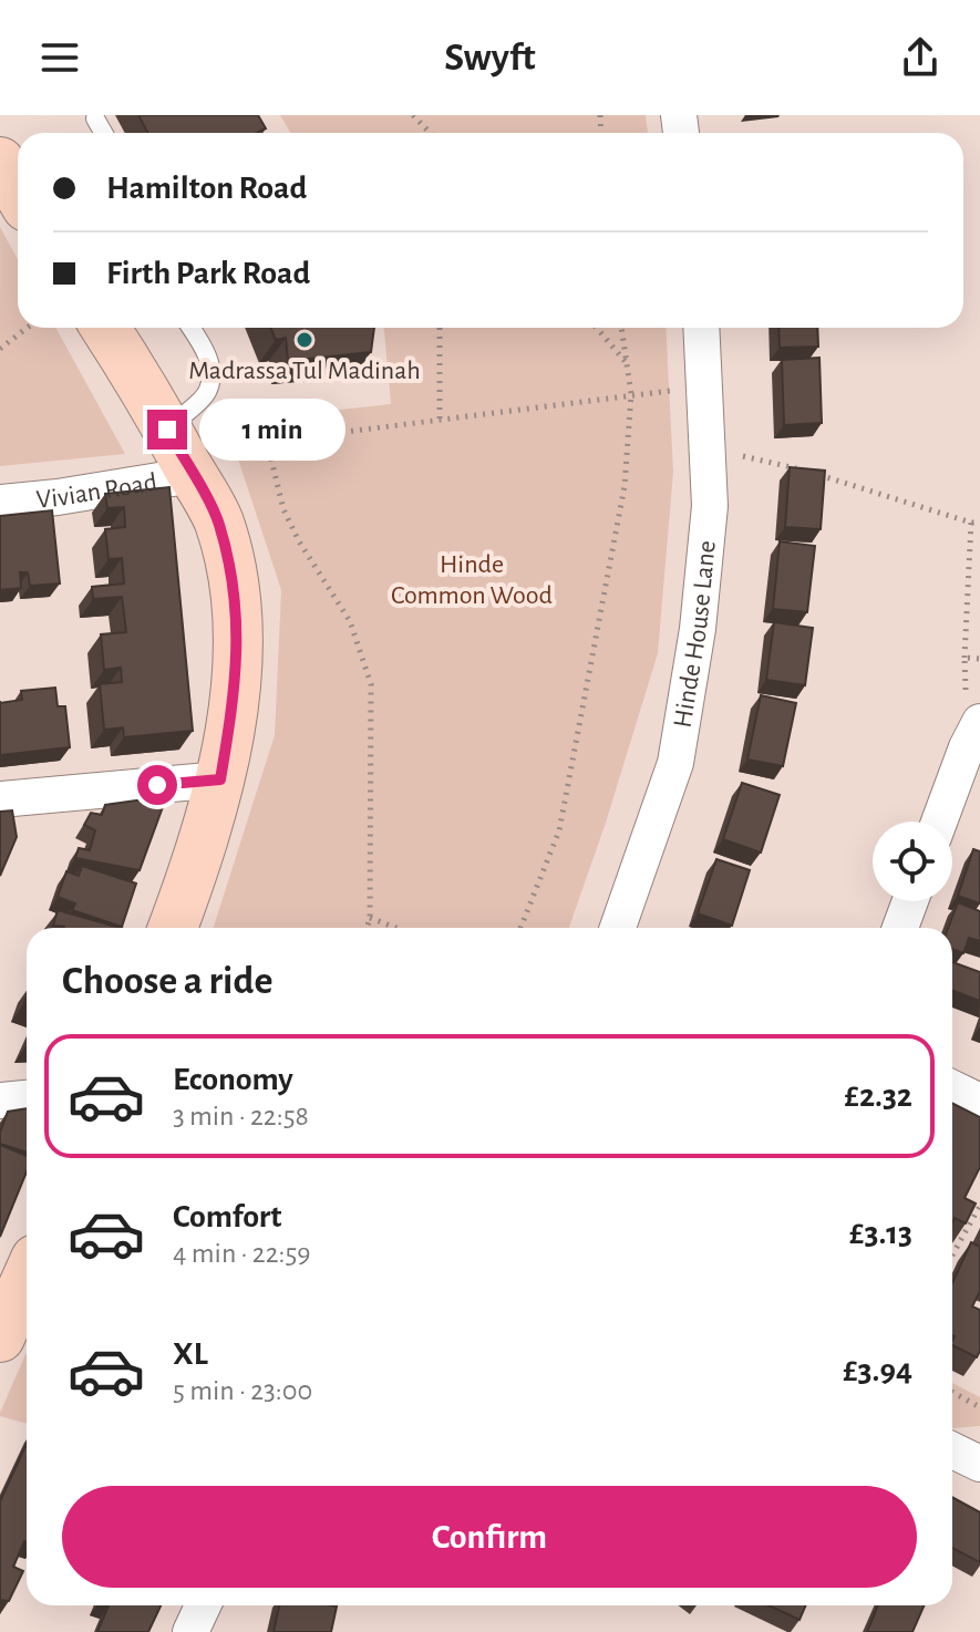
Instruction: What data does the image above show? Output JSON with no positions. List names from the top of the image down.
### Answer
{
  "streets": {
    "street": ["Vivian Road", "Hinde House Lane"]
  },
  "parks": ["Hinde Common Wood"],
  "places": ["Madrassa Tul Madinah"],
  "page": {
    "header": "Swyft",
    "banner": ["Hamilton Road", "Firth Park Road"],
    "bubble": "1 min",
    "heading": "Choose a ride",
    "list": [
      {
        "name": "Economy",
        "note": "3 min · 22:58",
        "value": "£2.32"
      },
      {
        "name": "Comfort",
        "note": "4 min · 22:59",
        "value": "£3.13"
      },
      {
        "name": "XL",
        "note": "5 min · 23:00",
        "value": "£3.94"
      }
    ],
    "buttons": "Confirm"
  }
}
